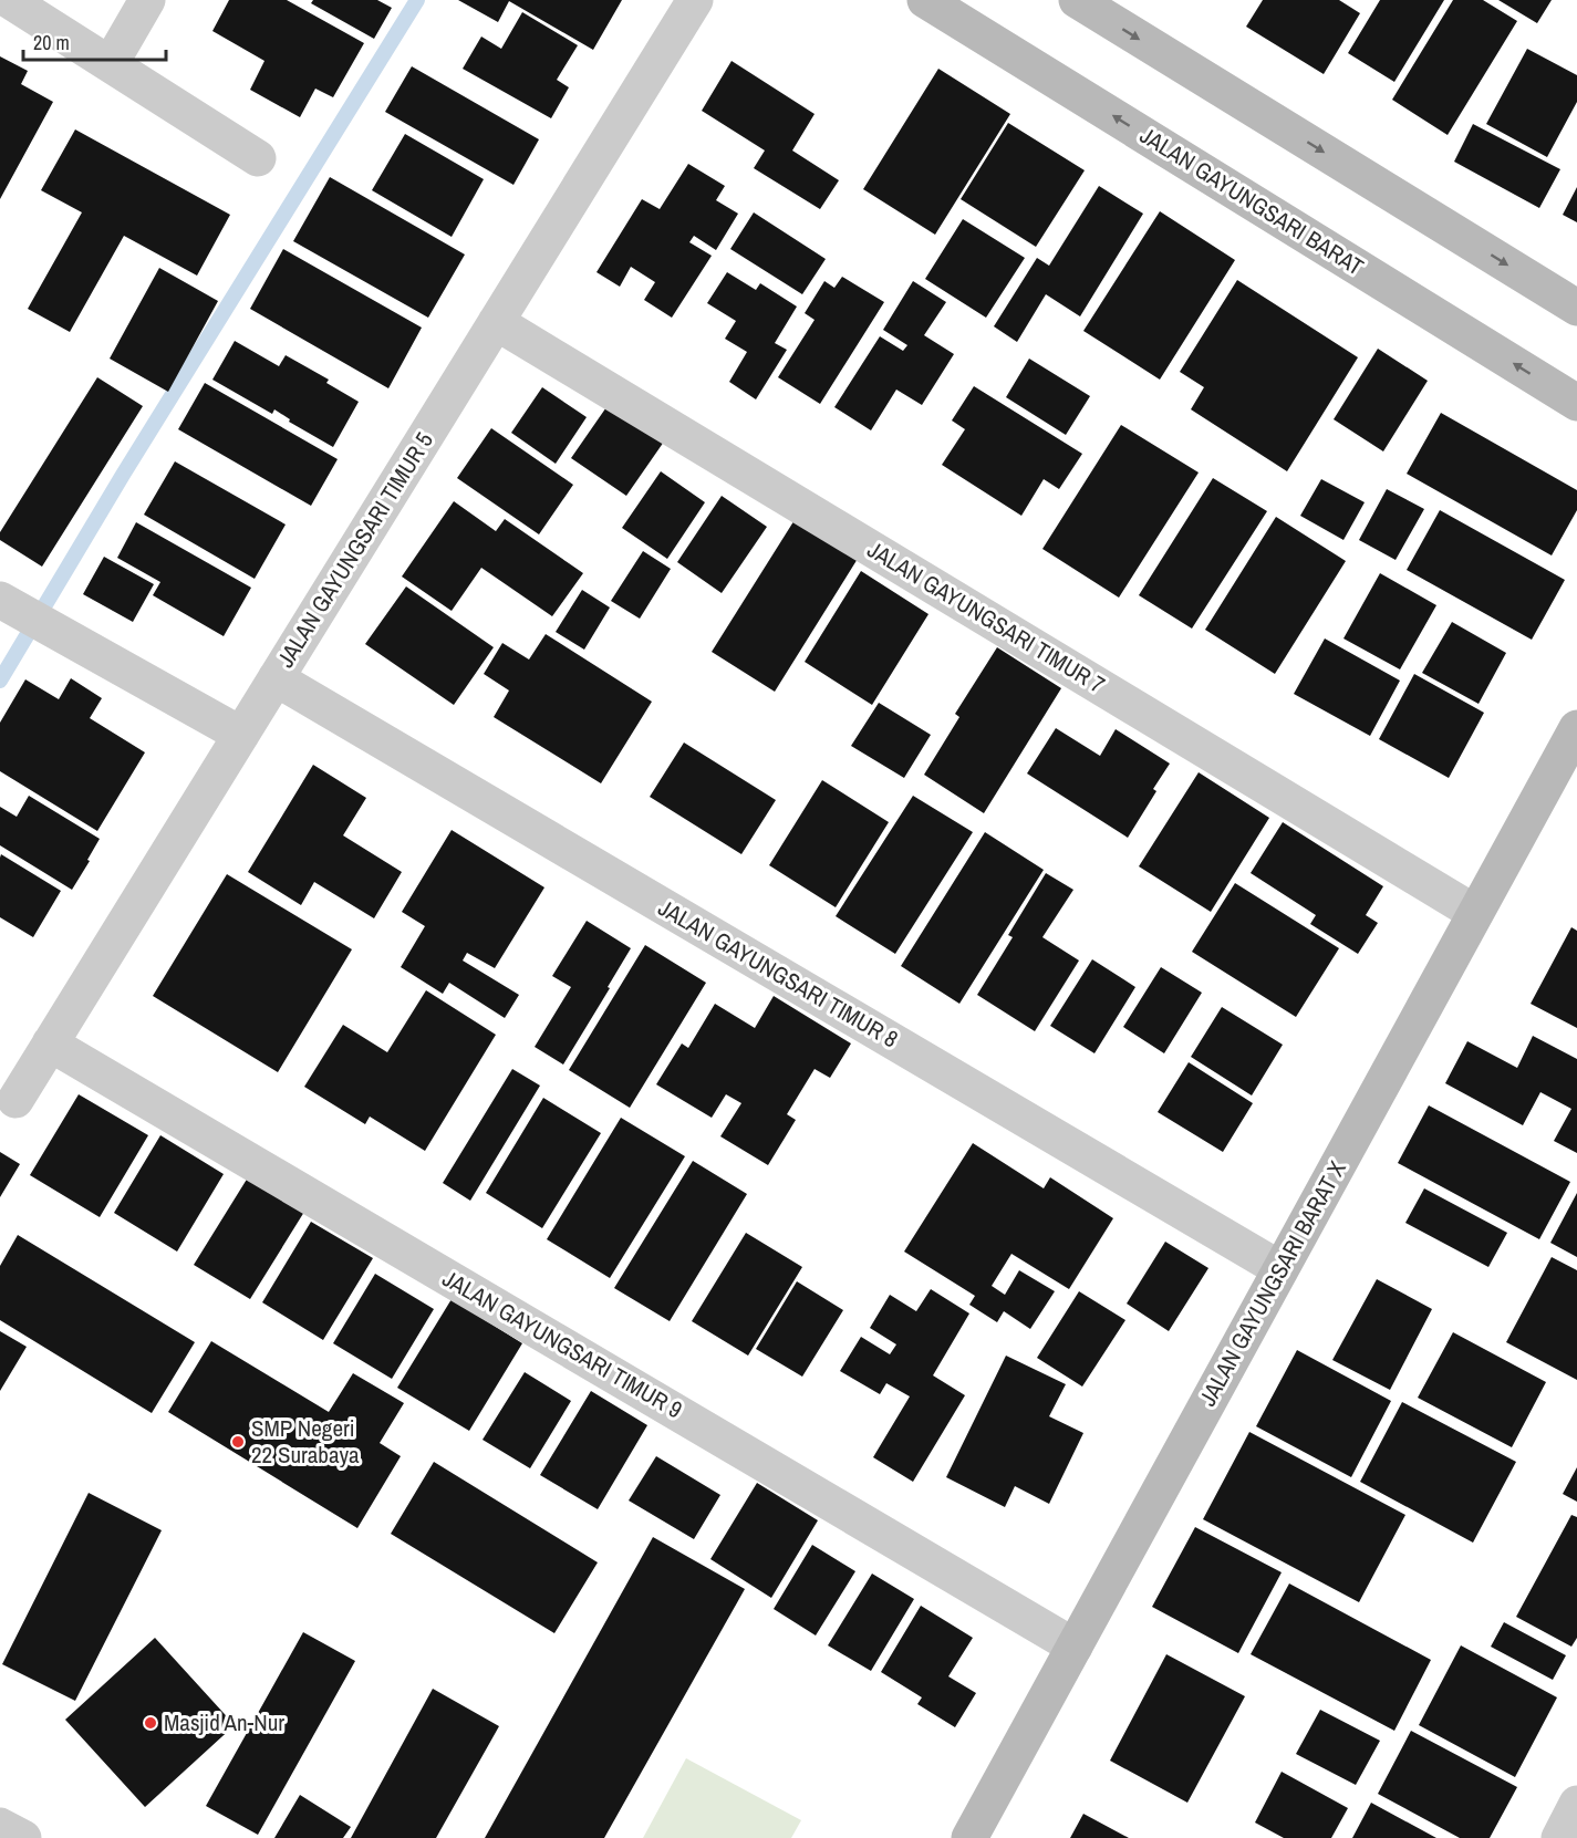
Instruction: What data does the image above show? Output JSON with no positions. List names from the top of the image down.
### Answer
{
  "streets": {
    "street": [
      "JALAN GAYUNGSARI BARAT",
      "JALAN GAYUNGSARI TIMUR 5",
      "JALAN GAYUNGSARI TIMUR 7",
      "JALAN GAYUNGSARI TIMUR 8",
      "JALAN GAYUNGSARI BARAT X",
      "JALAN GAYUNGSARI TIMUR 9"
    ]
  },
  "crossings": [
    ["JALAN GAYUNGSARI TIMUR 5", "JALAN GAYUNGSARI TIMUR 7"],
    ["JALAN GAYUNGSARI TIMUR 5", "JALAN GAYUNGSARI TIMUR 8"],
    ["JALAN GAYUNGSARI TIMUR 5", "JALAN GAYUNGSARI TIMUR 9"],
    ["JALAN GAYUNGSARI TIMUR 7", "JALAN GAYUNGSARI BARAT X"],
    ["JALAN GAYUNGSARI TIMUR 8", "JALAN GAYUNGSARI BARAT X"],
    ["JALAN GAYUNGSARI BARAT X", "JALAN GAYUNGSARI TIMUR 9"]
  ],
  "places": ["SMP Negeri 22 Surabaya", "Masjid An-Nur"],
  "scale_bar": "20 m"
}
